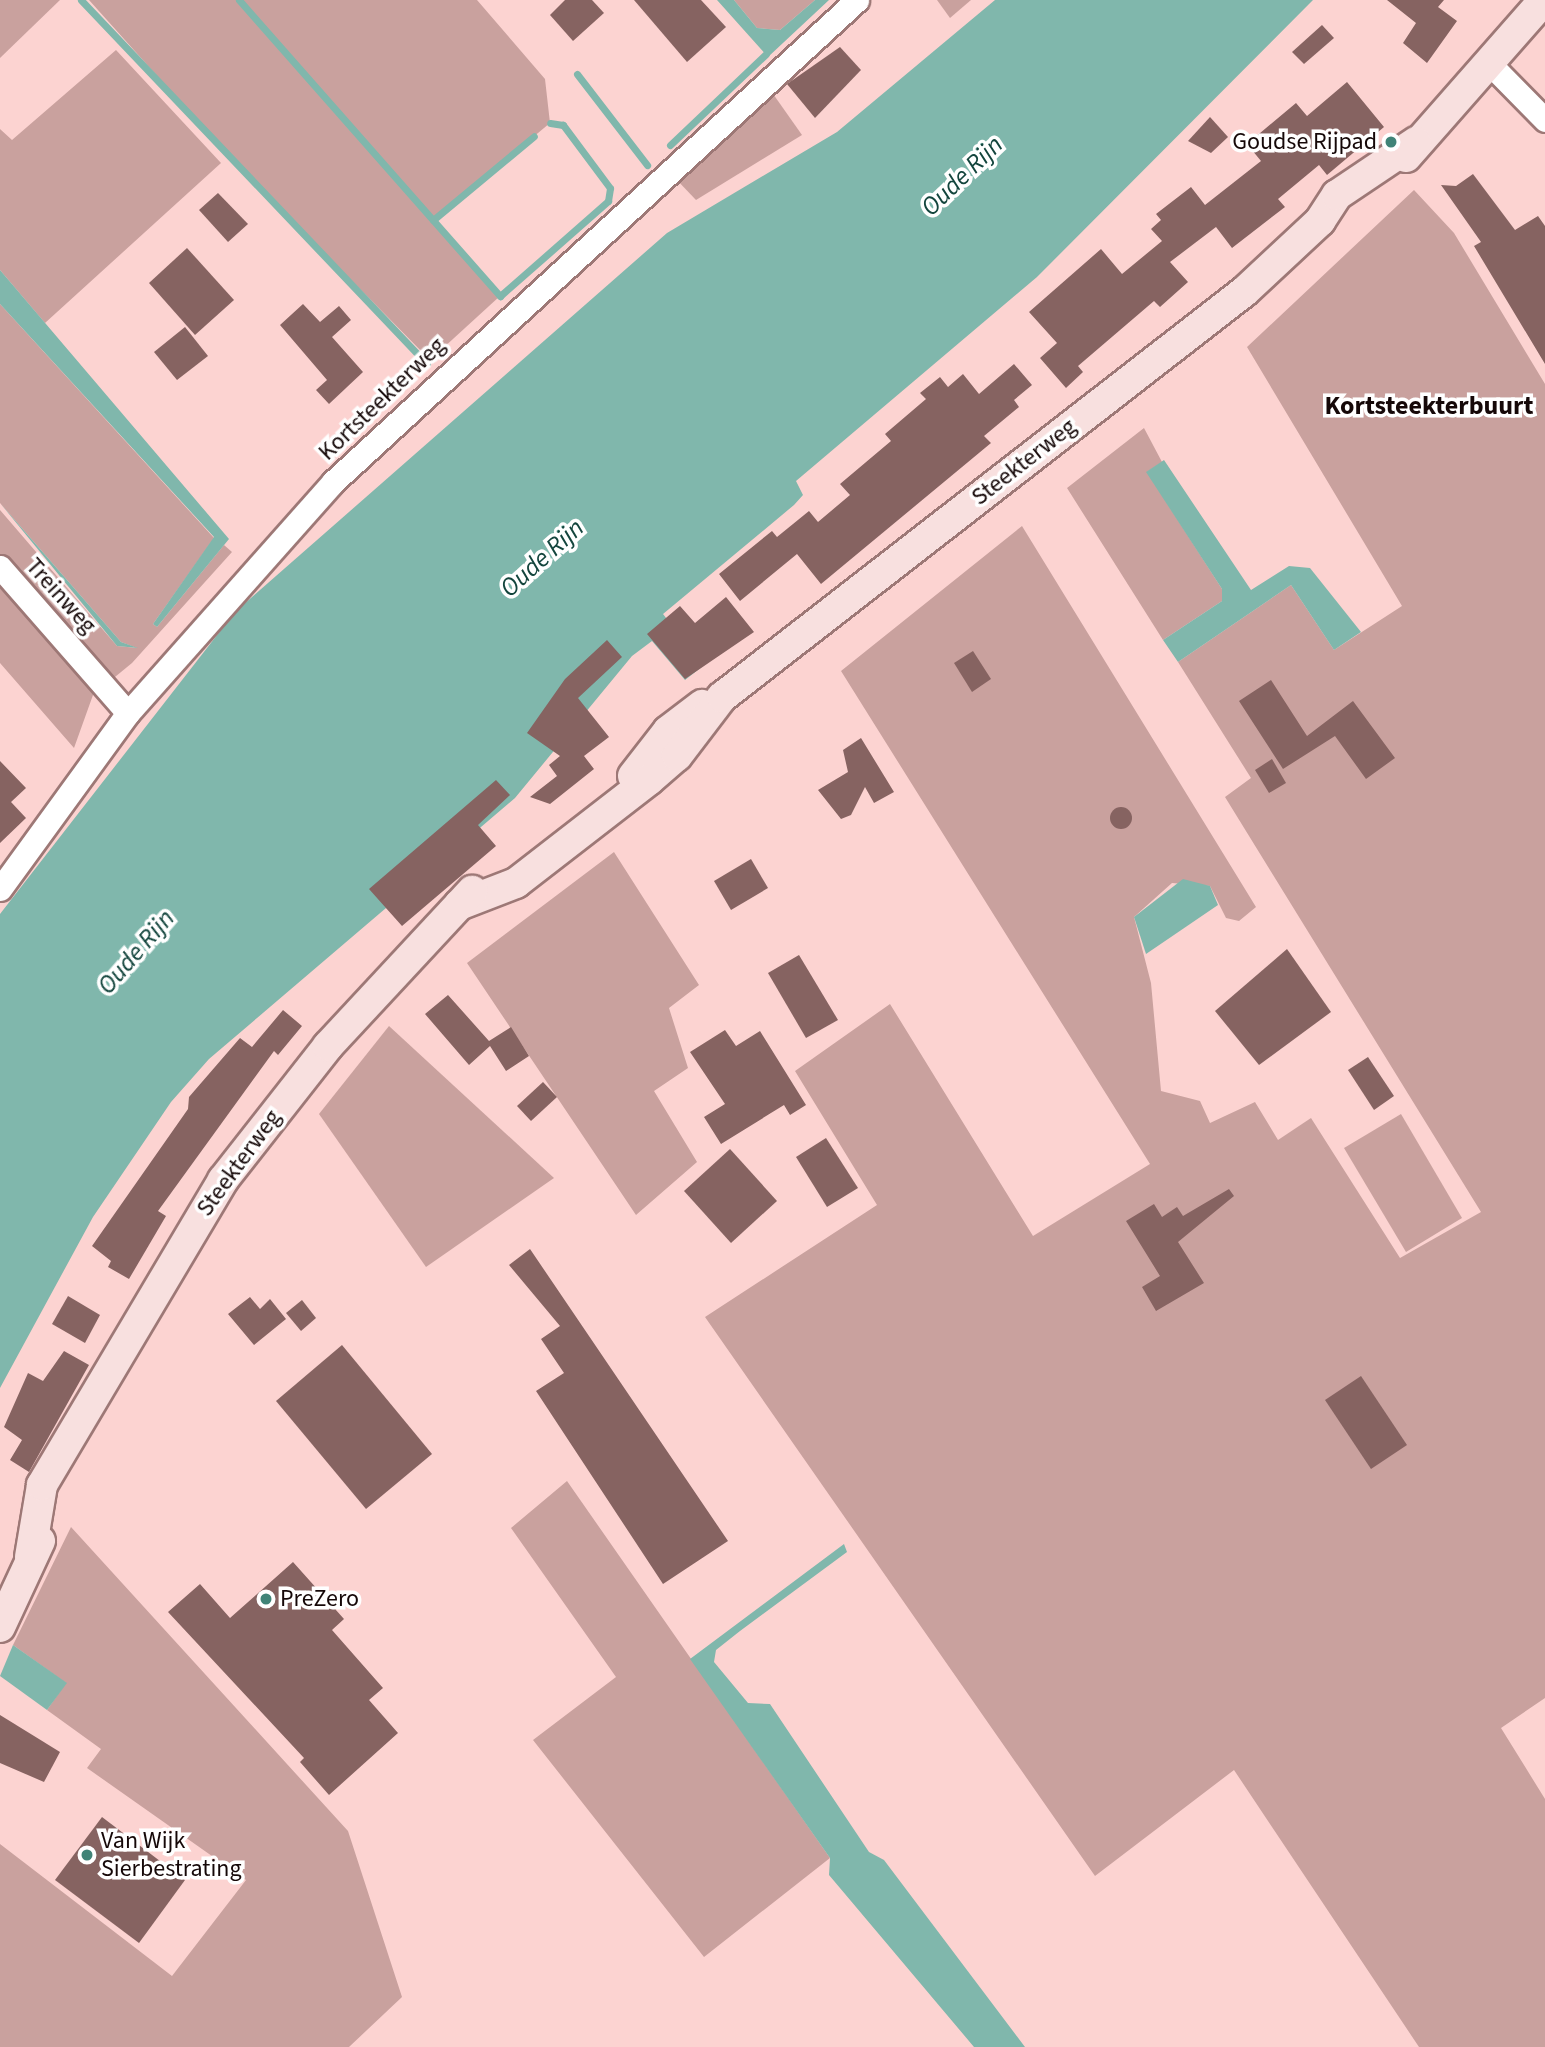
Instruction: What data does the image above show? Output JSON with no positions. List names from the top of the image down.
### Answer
{
  "streets": {
    "main road": ["Steekterweg"],
    "street": ["Kortsteekterweg", "Treinweg"]
  },
  "crossings": [
    ["Kortsteekterweg", "Treinweg"]
  ],
  "districts": ["Kortsteekterbuurt"],
  "water": ["Oude Rijn"],
  "places": ["Goudse Rijpad", "PreZero", "Van Wijk Sierbestrating"]
}
